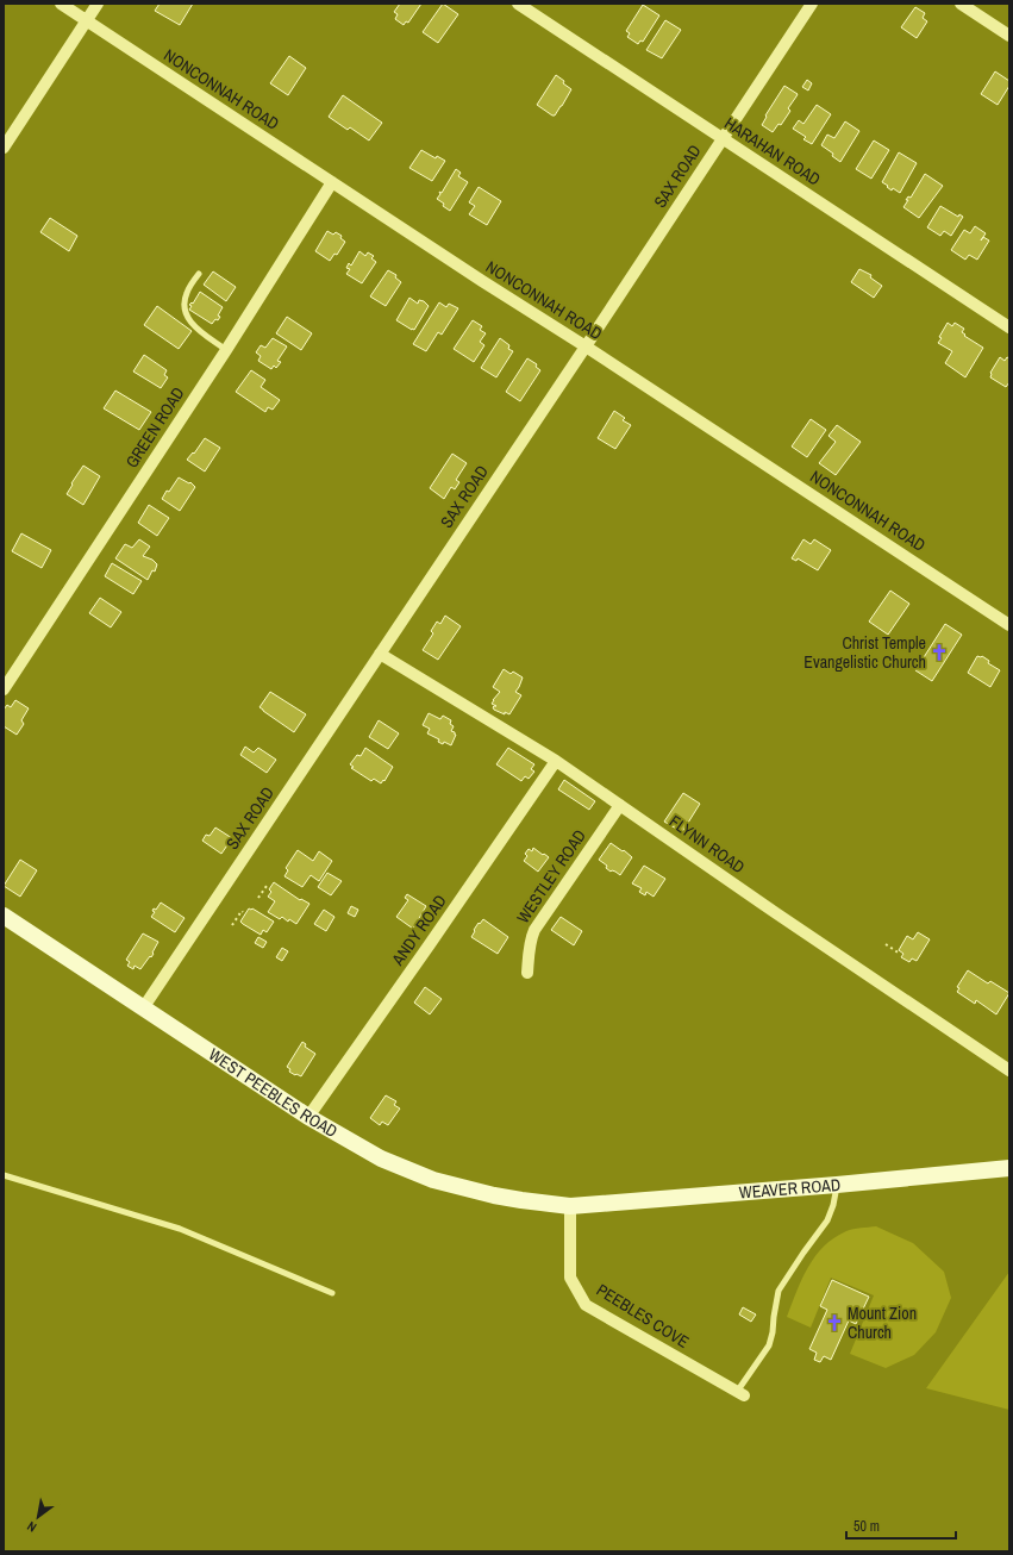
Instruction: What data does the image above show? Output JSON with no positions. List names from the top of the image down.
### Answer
{
  "streets": {
    "main road": ["WEST PEEBLES ROAD", "WEAVER ROAD"],
    "street": [
      "NONCONNAH ROAD",
      "HARAHAN ROAD",
      "SAX ROAD",
      "GREEN ROAD",
      "FLYNN ROAD",
      "WESTLEY ROAD",
      "ANDY ROAD",
      "PEEBLES COVE"
    ]
  },
  "crossings": [
    ["NONCONNAH ROAD", "SAX ROAD"],
    ["NONCONNAH ROAD", "GREEN ROAD"],
    ["HARAHAN ROAD", "SAX ROAD"],
    ["SAX ROAD", "FLYNN ROAD"],
    ["SAX ROAD", "WEST PEEBLES ROAD"],
    ["FLYNN ROAD", "WESTLEY ROAD"],
    ["FLYNN ROAD", "ANDY ROAD"],
    ["ANDY ROAD", "WEST PEEBLES ROAD"],
    ["WEST PEEBLES ROAD", "WEAVER ROAD"],
    ["WEST PEEBLES ROAD", "PEEBLES COVE"],
    ["WEAVER ROAD", "PEEBLES COVE"]
  ],
  "places": {
    "church": ["Christ Temple Evangelistic Church", "Mount Zion Church"]
  },
  "scale_bar": "50 m",
  "north": "bottom left"
}
